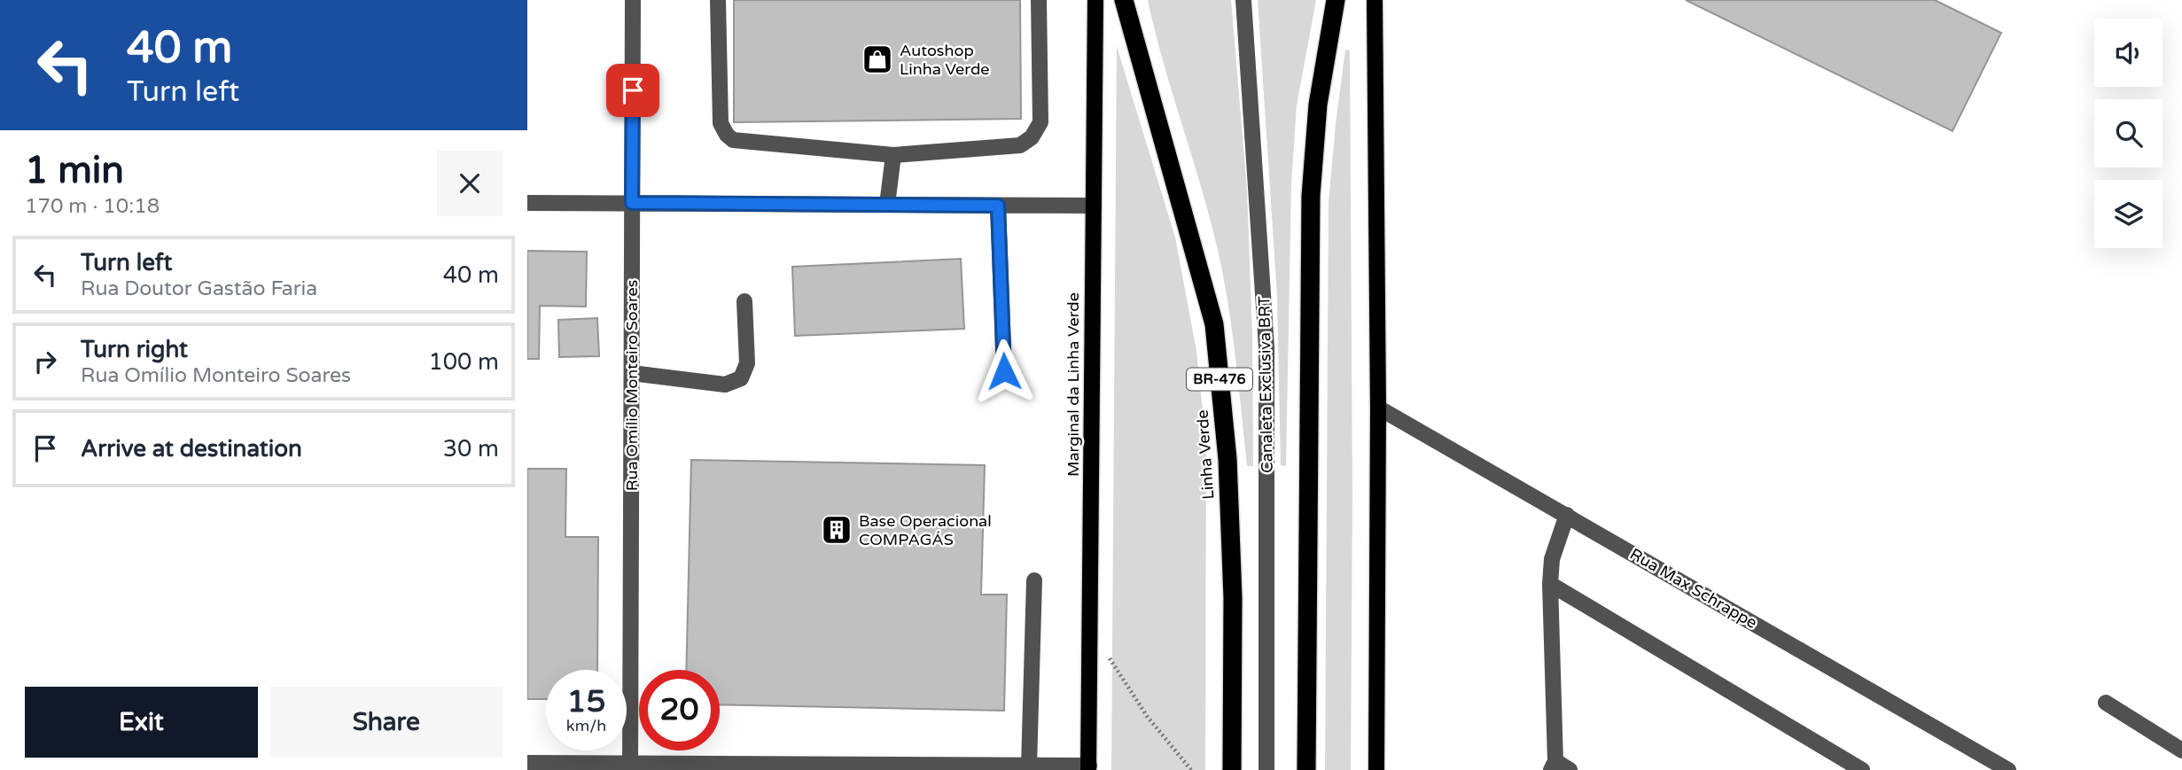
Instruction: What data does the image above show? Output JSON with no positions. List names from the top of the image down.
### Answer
{
  "streets": {
    "highway": ["BR-476", "Linha Verde"],
    "main road": ["Marginal da Linha Verde"],
    "street": ["Canaleta Exclusiva BRT", "Rua Omílio Monteiro Soares", "Rua Max Schrappe"]
  },
  "places": {
    "shop": ["Autoshop Linha Verde"],
    "building": ["Base Operacional COMPAGÁS"]
  },
  "page": {
    "turn": ["40 m", "Turn left"],
    "heading": ["1 min", "170 m · 10:18"],
    "list": [
      {
        "name": "Turn left",
        "note": "Rua Doutor Gastão Faria",
        "value": "40 m"
      },
      {
        "name": "Turn right",
        "note": "Rua Omílio Monteiro Soares",
        "value": "100 m"
      },
      {
        "name": "Arrive at destination",
        "value": "30 m"
      }
    ],
    "speed": "15 km/h",
    "limit": "20",
    "buttons": ["Exit", "Share"]
  }
}
